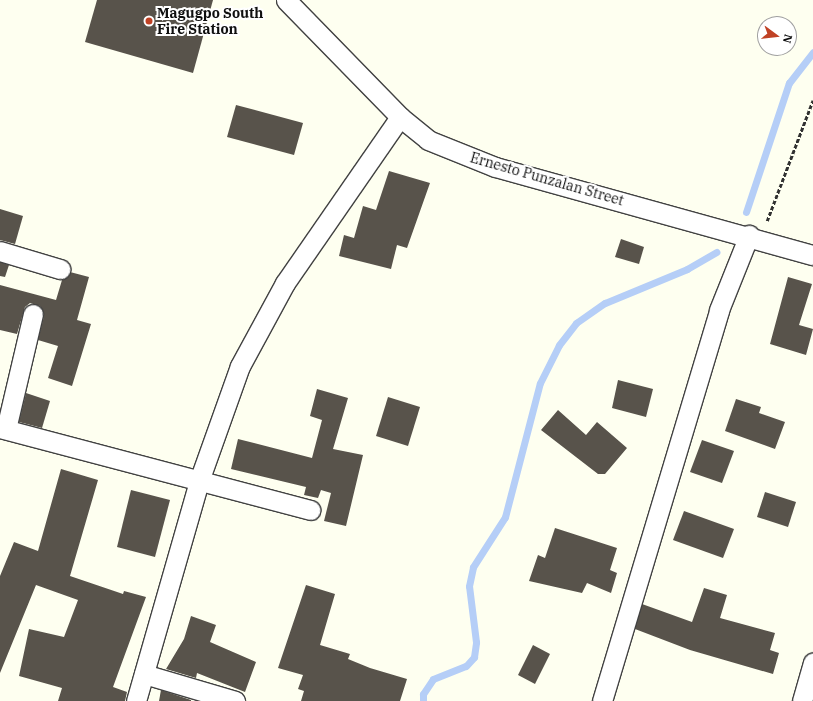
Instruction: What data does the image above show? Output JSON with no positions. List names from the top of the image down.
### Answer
{
  "streets": {
    "street": ["Ernesto Punzalan Street"]
  },
  "places": ["Magugpo South Fire Station"],
  "north": "right"
}
